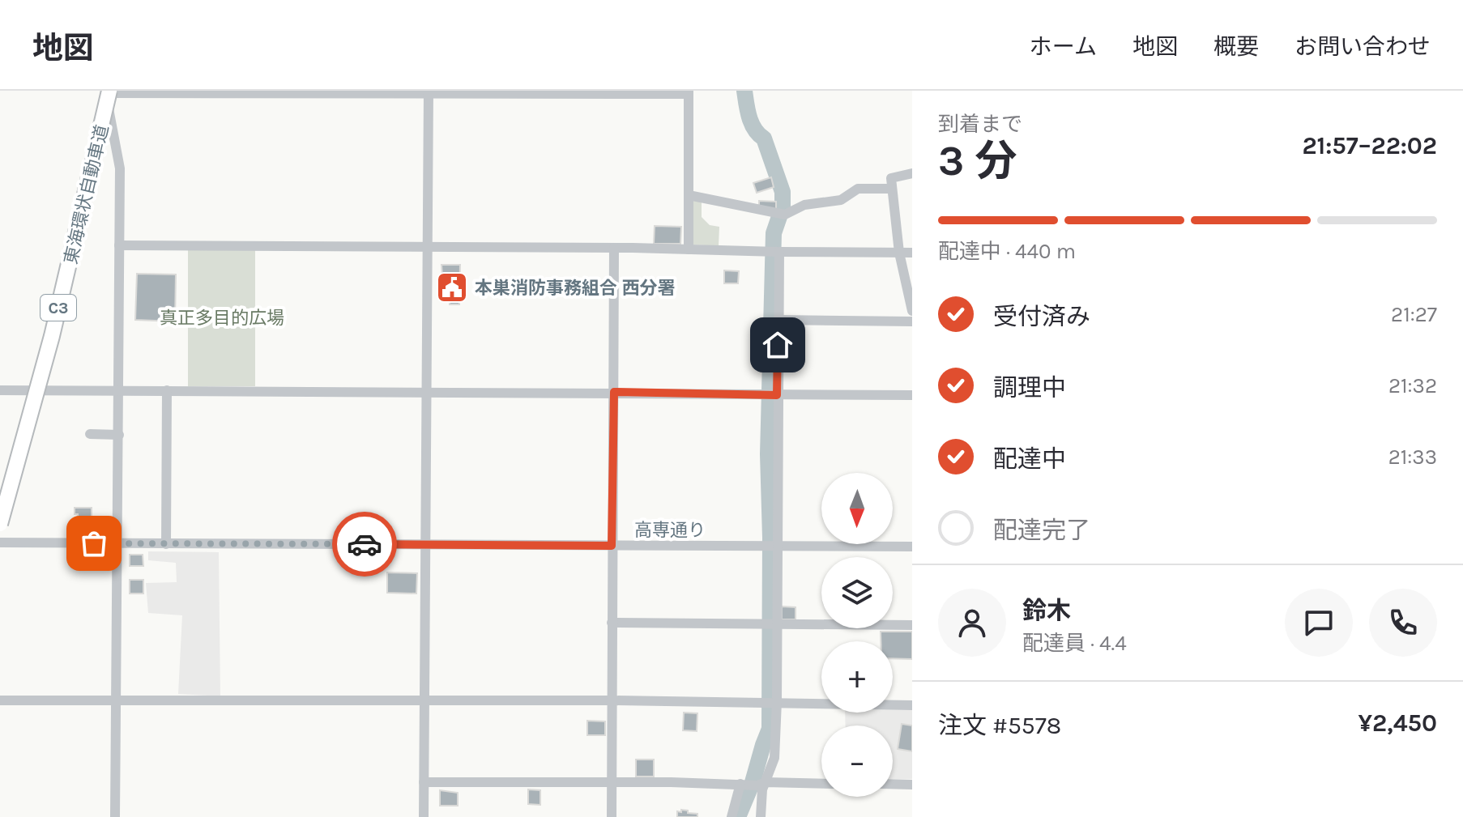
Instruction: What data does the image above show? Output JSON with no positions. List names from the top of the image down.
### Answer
{
  "streets": {
    "highway": ["東海環状自動車道", "C3"],
    "street": ["高専通り"]
  },
  "parks": ["真正多目的広場"],
  "places": {
    "public building": ["本巣消防事務組合 西分署"]
  },
  "north": "bottom",
  "page": {
    "header": "地図",
    "nav": [
      "ホーム",
      "地図",
      "概要",
      "お問い合わせ"
    ],
    "heading": ["3 分", "到着まで", "21:57–22:02"],
    "panel": [
      "鈴木",
      "配達員 · 4.4",
      "注文 #5578",
      "¥2,450"
    ],
    "bar": "配達中 · 440 m",
    "list": [
      ["受付済み", "21:27"],
      ["調理中", "21:32"],
      ["配達中", "21:33"],
      "配達完了"
    ],
    "map_buttons": ["+", "−"]
  }
}
